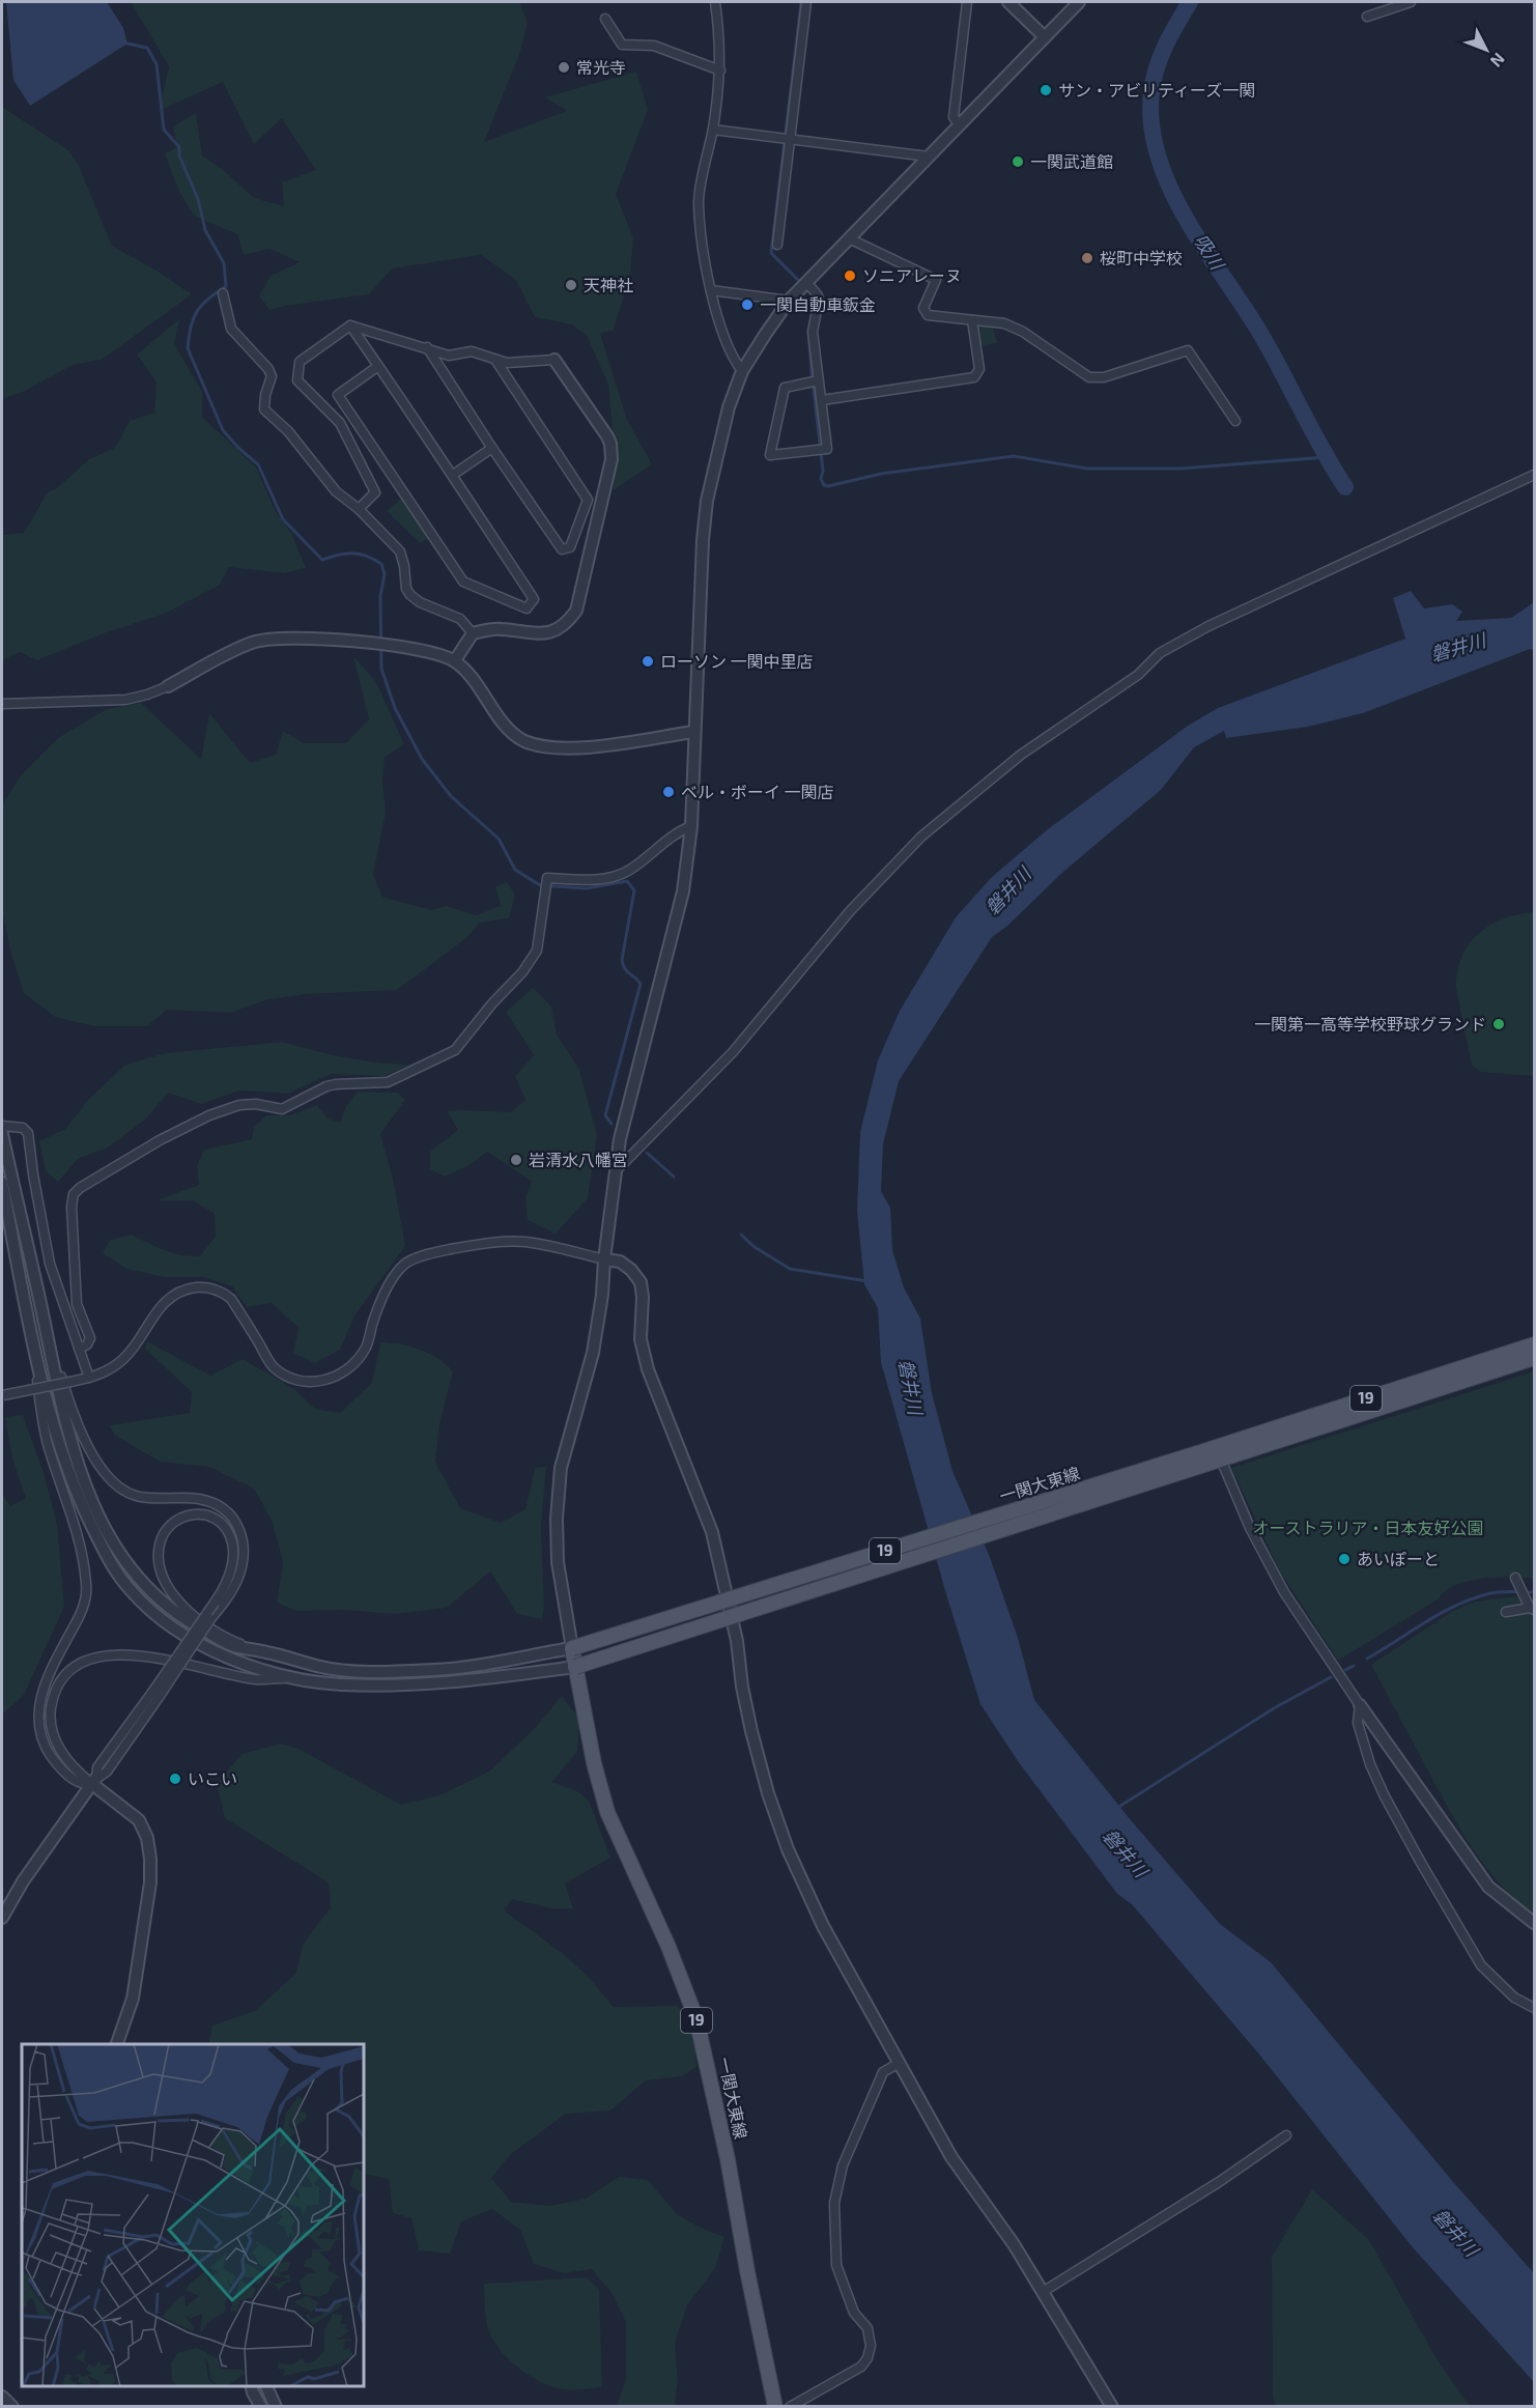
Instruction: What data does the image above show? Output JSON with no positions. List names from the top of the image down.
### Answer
{
  "streets": {
    "main road": ["19", "一関大東線"]
  },
  "water": ["吸川", "磐井川"],
  "parks": ["オーストラリア・日本友好公園"],
  "places": [
    "常光寺",
    "サン・アビリティーズ一関",
    "一関武道館",
    "桜町中学校",
    "ソニアレーヌ",
    "天神社",
    "一関自動車鈑金",
    "ローソン 一関中里店",
    "ベル・ボーイ 一関店",
    "一関第一高等学校野球グランド",
    "岩清水八幡宮",
    "あいぽーと",
    "いこい"
  ],
  "north": "bottom right"
}
